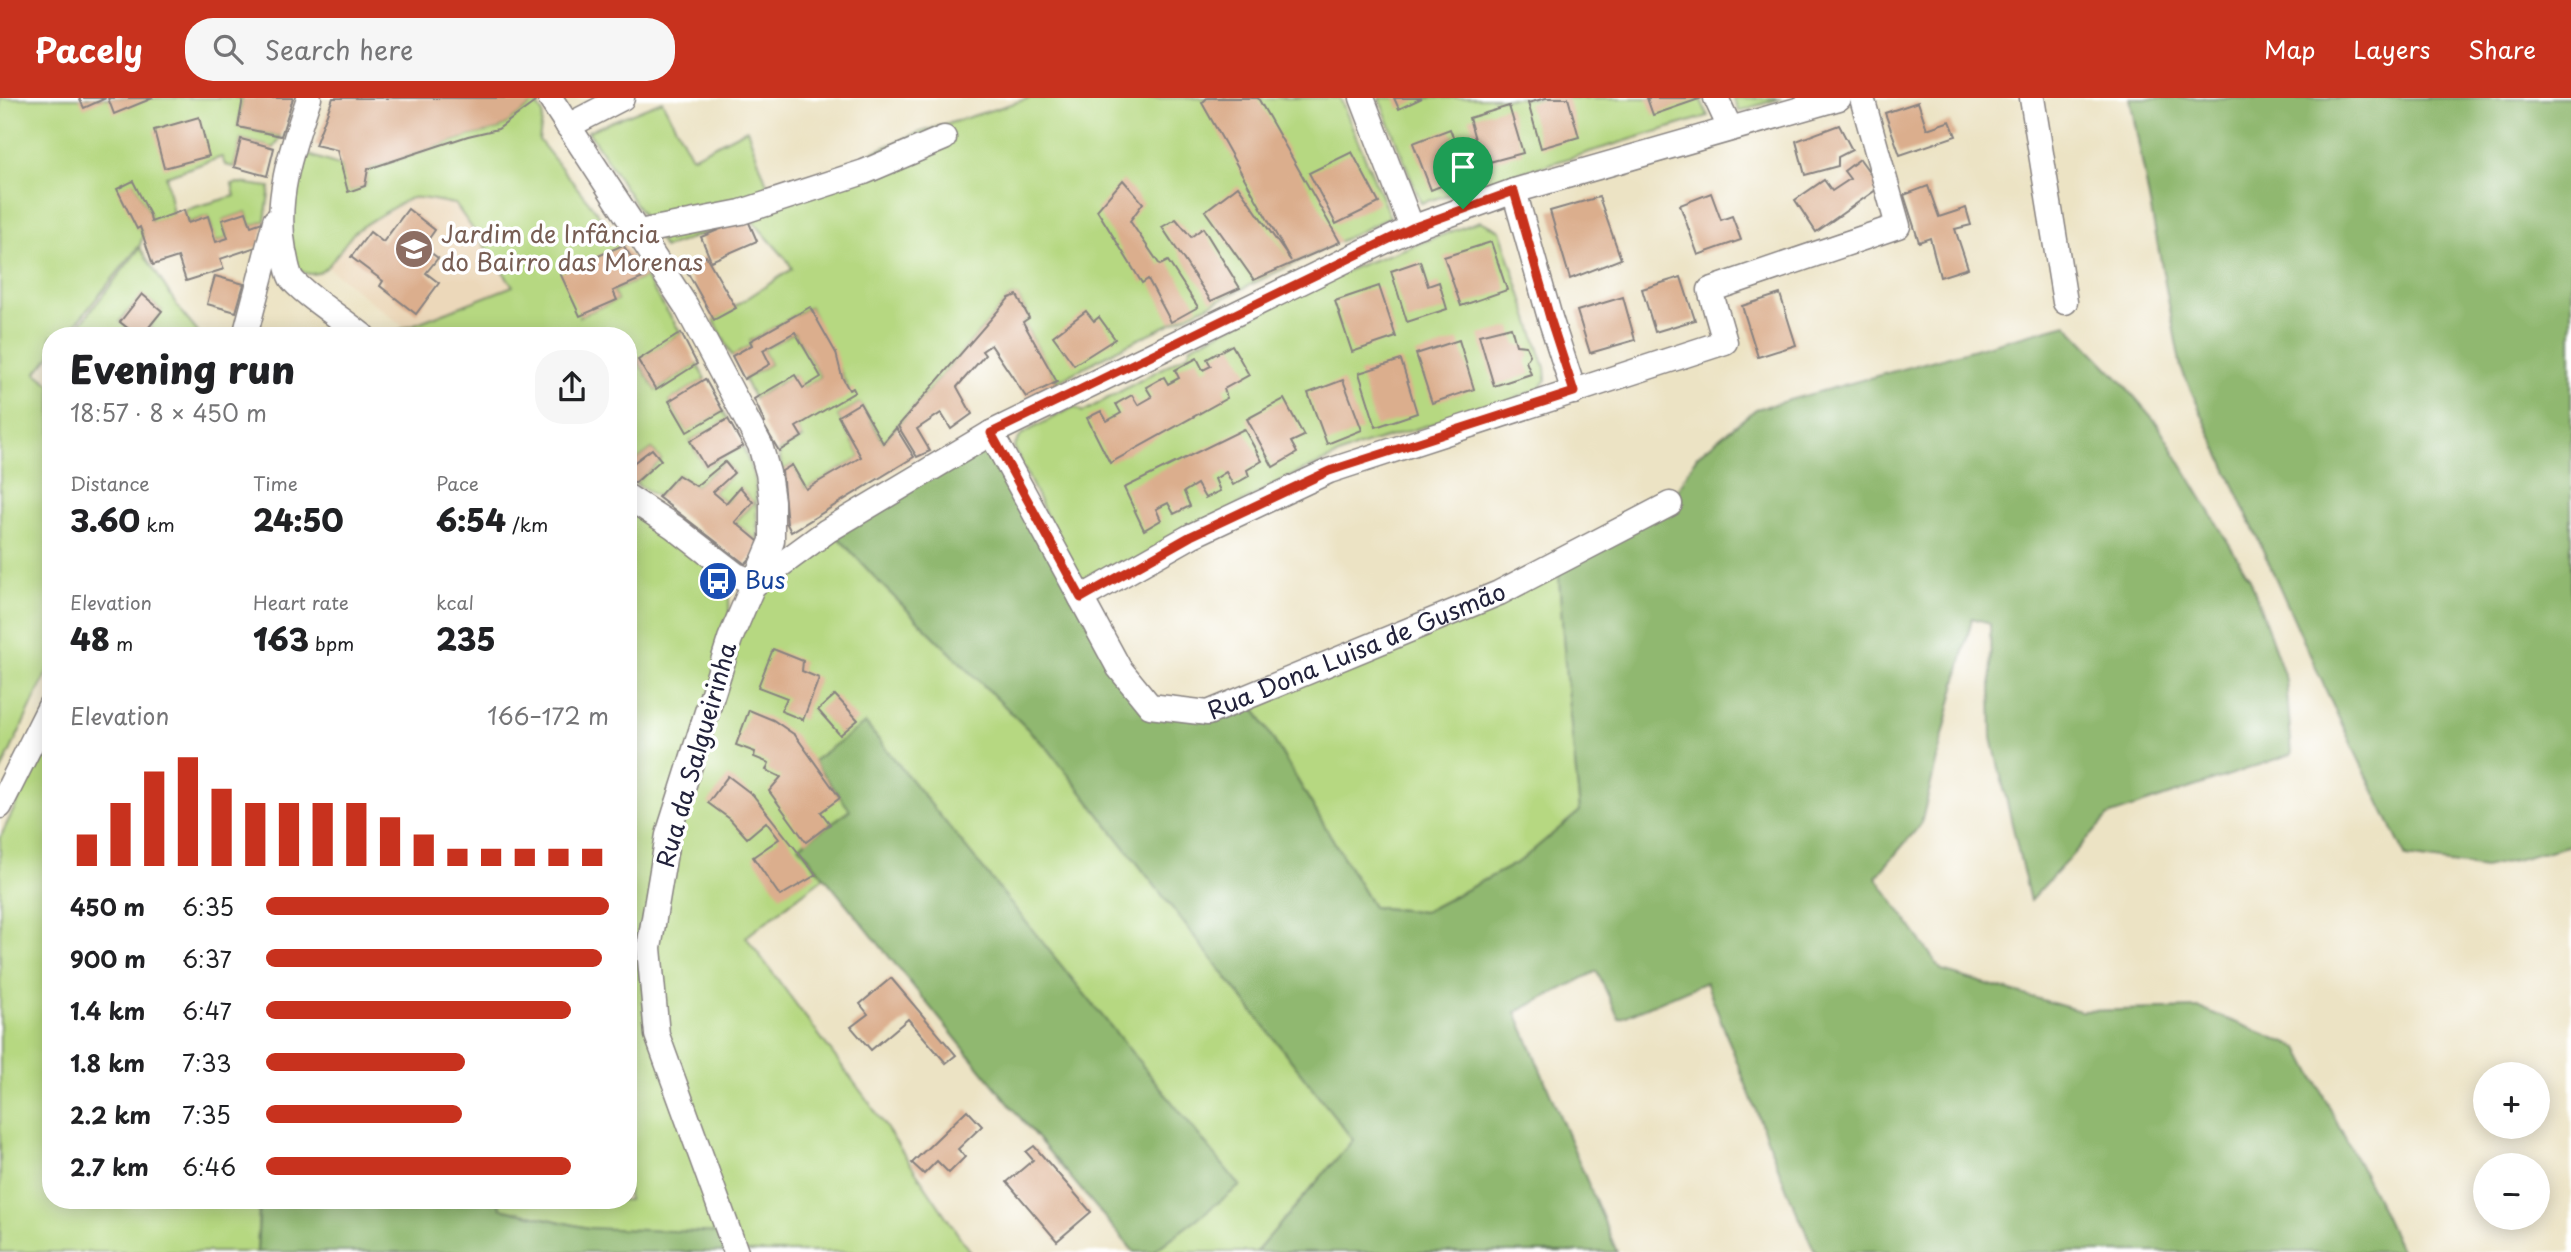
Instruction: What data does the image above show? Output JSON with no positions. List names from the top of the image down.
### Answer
{
  "streets": {
    "street": ["Rua Dona Luisa de Gusmão", "Rua da Salgueirinha"]
  },
  "places": {
    "school or university": ["Jardim de Infância do Bairro das Morenas"],
    "bus stop": ["Bus"]
  },
  "page": {
    "header": "Pacely",
    "search": "Search here",
    "nav": ["Map", "Layers", "Share"],
    "heading": ["Evening run", "18:57 · 8 × 450 m"],
    "stats": [
      ["Distance", "3.60 km"],
      ["Time", "24:50"],
      ["Pace", "6:54 /km"],
      ["Elevation", "48 m"],
      ["Heart rate", "163 bpm"],
      ["kcal", "235"]
    ],
    "chart": ["Elevation", "166–172 m"],
    "list": [
      {
        "name": "450 m",
        "note": "6:35"
      },
      {
        "name": "900 m",
        "note": "6:37"
      },
      {
        "name": "1.4 km",
        "note": "6:47"
      },
      {
        "name": "1.8 km",
        "note": "7:33"
      },
      {
        "name": "2.2 km",
        "note": "7:35"
      },
      {
        "name": "2.7 km",
        "note": "6:46"
      }
    ],
    "map_buttons": ["+", "−"]
  }
}
